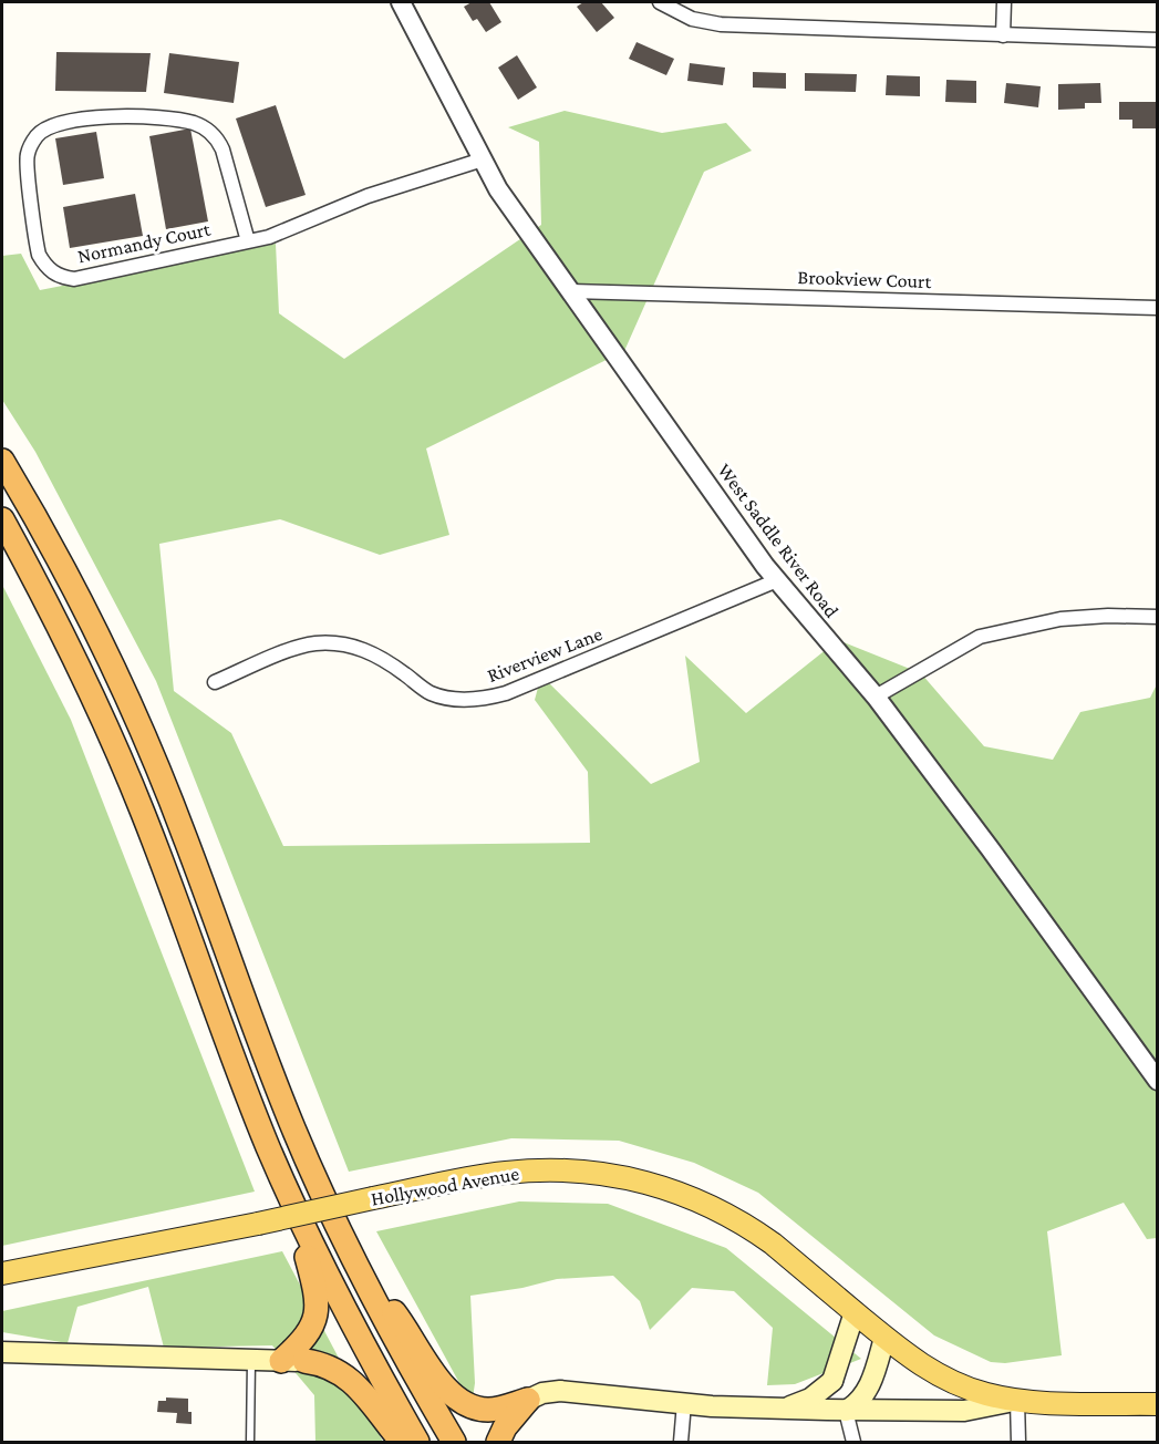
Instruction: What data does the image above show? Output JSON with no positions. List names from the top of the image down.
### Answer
{
  "streets": {
    "main road": ["Hollywood Avenue"],
    "street": [
      "Normandy Court",
      "Brookview Court",
      "West Saddle River Road",
      "Riverview Lane"
    ]
  },
  "crossings": [
    ["Normandy Court", "West Saddle River Road"],
    ["Brookview Court", "West Saddle River Road"],
    ["West Saddle River Road", "Riverview Lane"]
  ]
}
